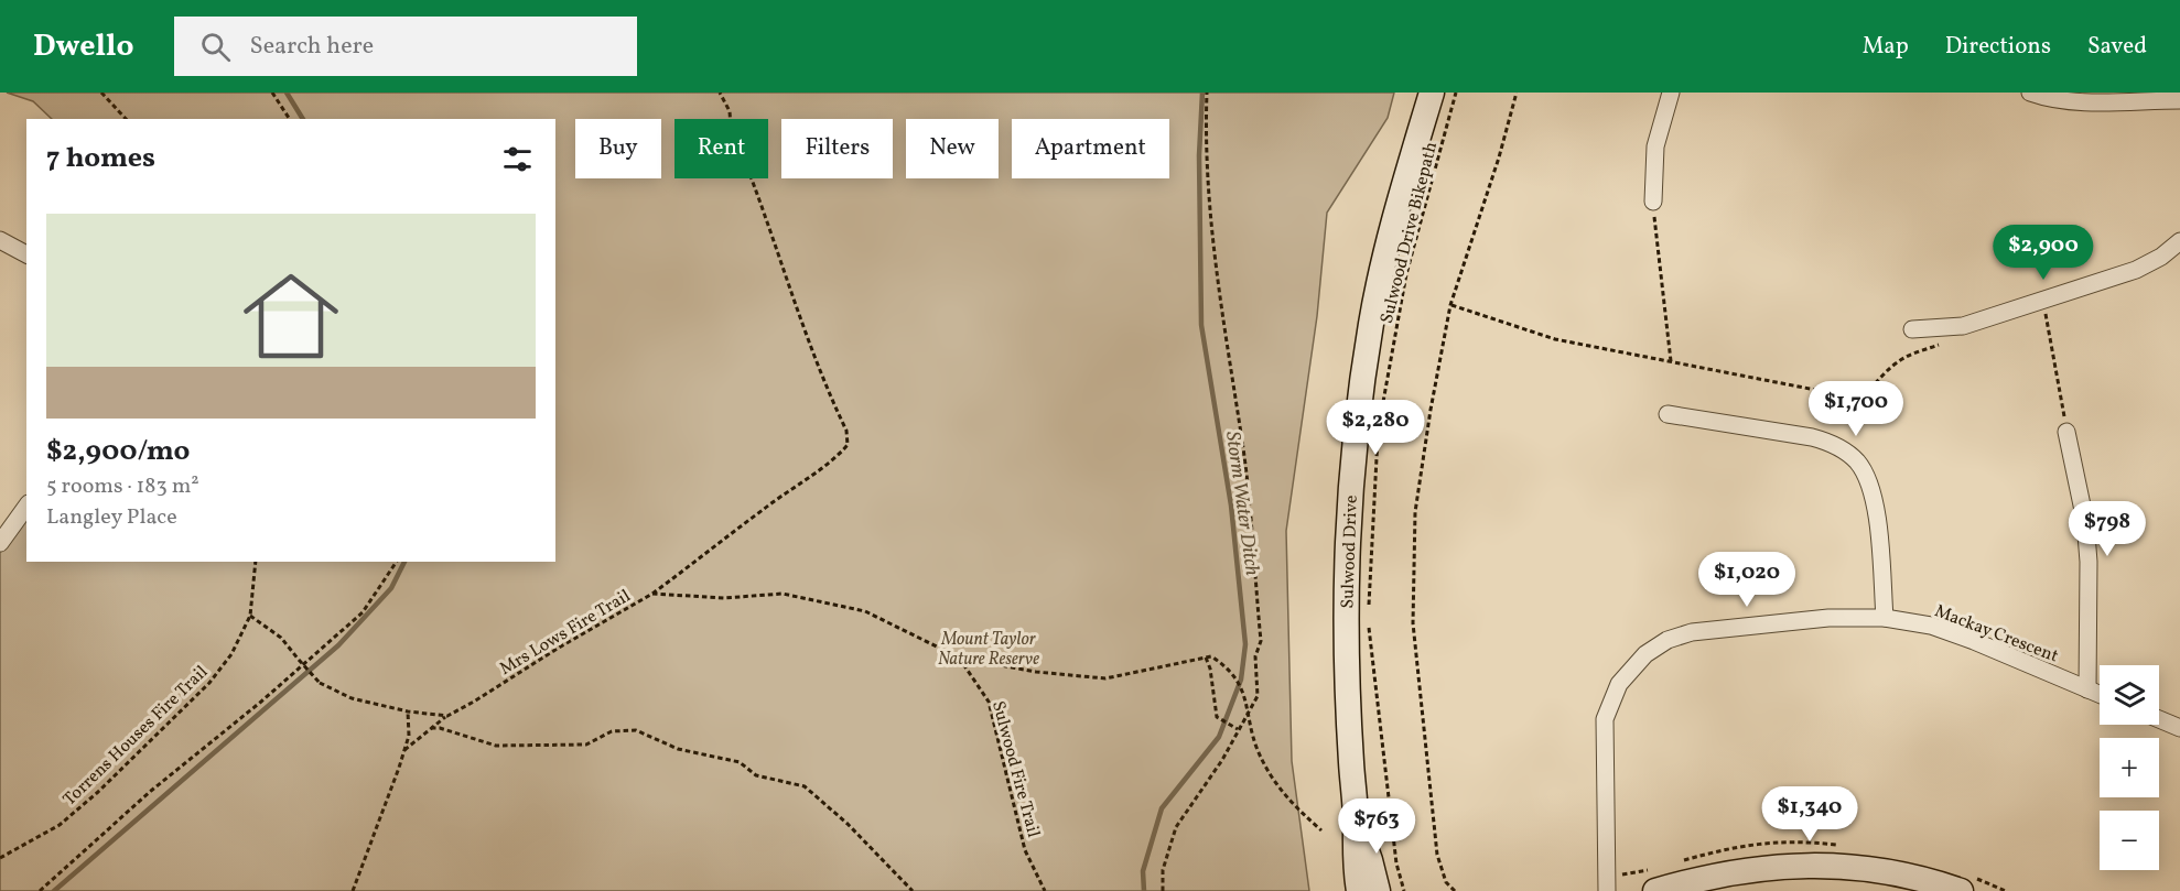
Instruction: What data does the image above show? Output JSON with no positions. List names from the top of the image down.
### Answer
{
  "streets": {
    "main road": ["Sulwood Drive"],
    "street": ["Mackay Crescent"],
    "path": [
      "Sulwood Drive Bikepath",
      "Mrs Lows Fire Trail",
      "Torrens Houses Fire Trail",
      "Sulwood Fire Trail"
    ]
  },
  "crossings": [
    ["Mrs Lows Fire Trail", "Sulwood Fire Trail"]
  ],
  "water": ["Storm Water Ditch"],
  "parks": ["Mount Taylor Nature Reserve"],
  "page": {
    "header": "Dwello",
    "search": "Search here",
    "nav": ["Map", "Directions", "Saved"],
    "chip": [
      "Buy",
      "Rent",
      "Filters",
      "New",
      "Apartment"
    ],
    "heading": "7 homes",
    "list": [
      {
        "name": "$2,900/mo",
        "note": "5 rooms · 183 m² · Langley Place"
      }
    ],
    "price": [
      "$2,900",
      "$1,700",
      "$2,280",
      "$798",
      "$1,020",
      "$1,340",
      "$763"
    ],
    "map_buttons": ["+", "−"]
  }
}
